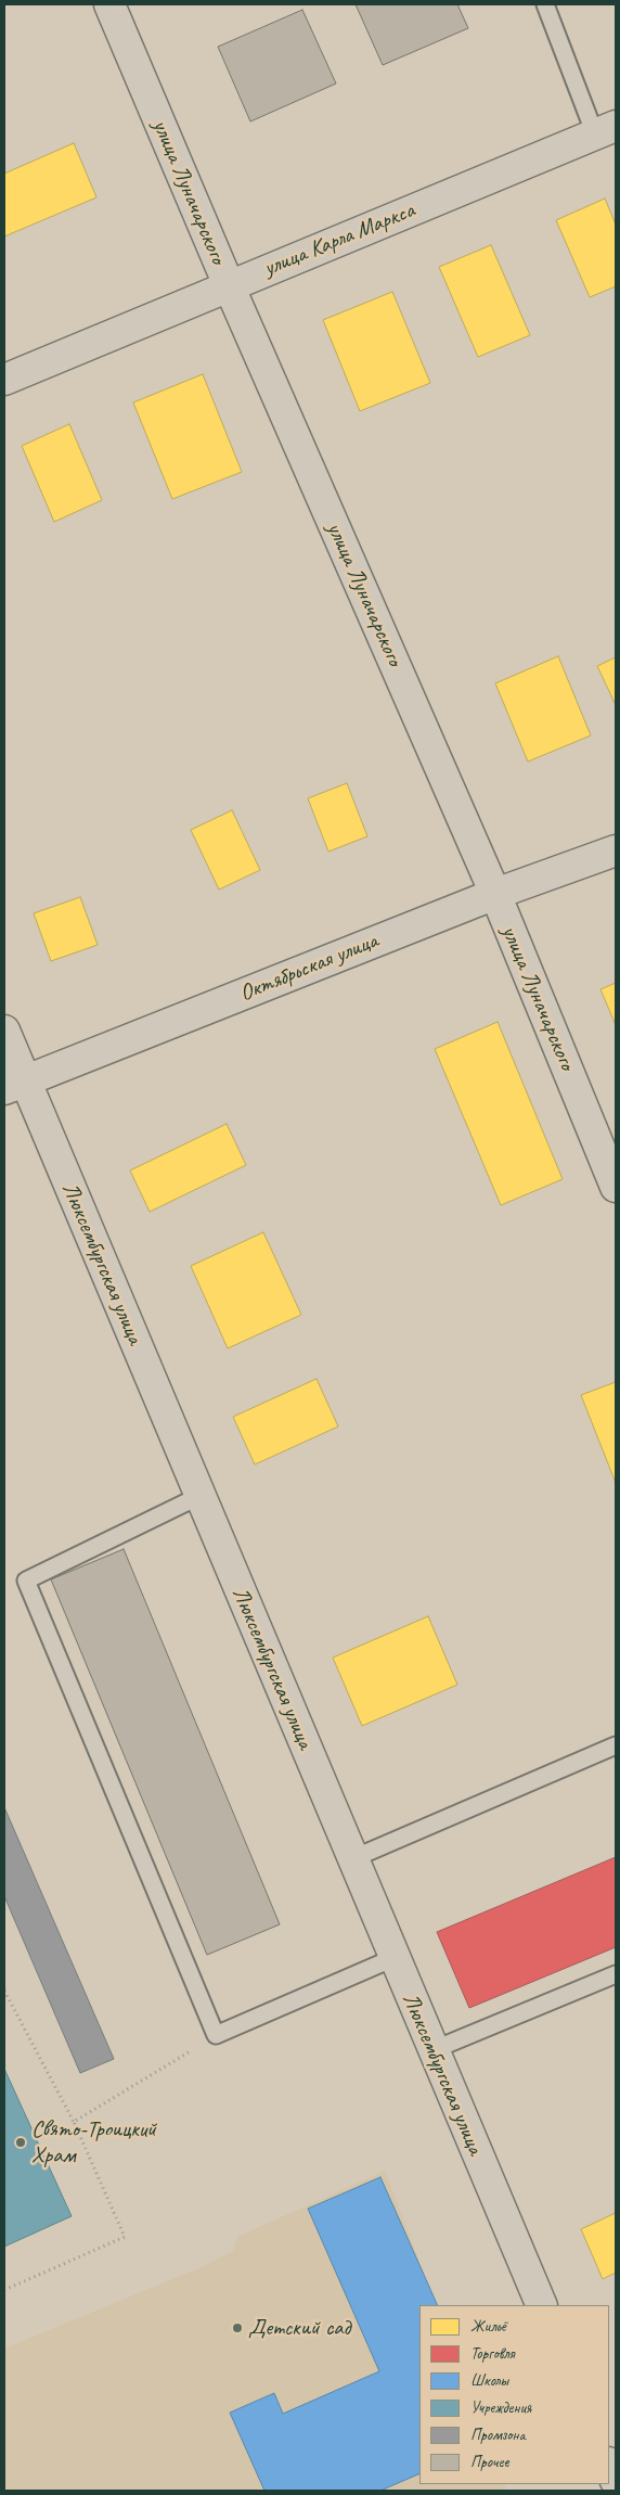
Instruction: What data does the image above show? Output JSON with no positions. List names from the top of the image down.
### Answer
{
  "streets": {
    "street": [
      "улица Луначарского",
      "улица Карла Маркса",
      "Октябрьская улица",
      "Люксембургская улица"
    ]
  },
  "crossings": [
    ["улица Луначарского", "улица Карла Маркса"],
    ["улица Луначарского", "Октябрьская улица"],
    ["Октябрьская улица", "Люксембургская улица"]
  ],
  "places": ["Свято-Троицкий Храм", "Детский сад"],
  "legend": [
    "Жильё",
    "Торговля",
    "Школы",
    "Учреждения",
    "Промзона",
    "Прочее"
  ]
}
